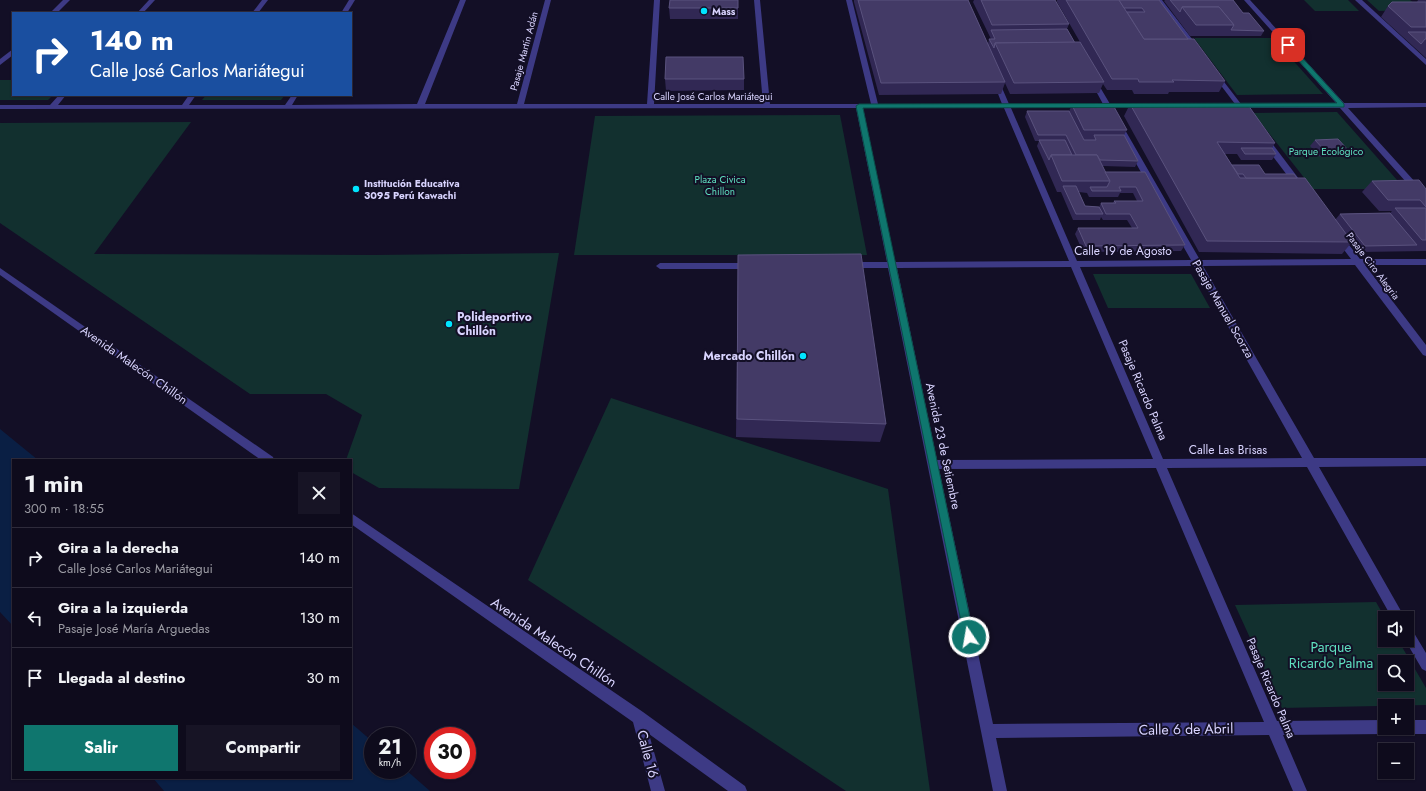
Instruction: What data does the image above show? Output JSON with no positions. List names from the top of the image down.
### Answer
{
  "streets": {
    "street": [
      "Pasaje Martín Adán",
      "Calle José Carlos Mariátegui",
      "Calle 19 de Agosto",
      "Pasaje Ciro Alegria",
      "Pasaje Manuel Scorza",
      "Avenida Malecón Chillón",
      "Pasaje Ricardo Palma",
      "Avenida 23 de Setiembre",
      "Calle Las Brisas",
      "Calle 6 de Abril",
      "Calle 16"
    ]
  },
  "crossings": [
    ["Pasaje Martín Adán", "Calle José Carlos Mariátegui"],
    ["Calle José Carlos Mariátegui", "Pasaje Manuel Scorza"],
    ["Calle José Carlos Mariátegui", "Pasaje Ricardo Palma"],
    ["Calle José Carlos Mariátegui", "Avenida 23 de Setiembre"],
    ["Calle 19 de Agosto", "Pasaje Ciro Alegria"],
    ["Calle 19 de Agosto", "Pasaje Manuel Scorza"],
    ["Calle 19 de Agosto", "Pasaje Ricardo Palma"],
    ["Calle 19 de Agosto", "Avenida 23 de Setiembre"],
    ["Pasaje Manuel Scorza", "Calle Las Brisas"],
    ["Avenida Malecón Chillón", "Calle 16"],
    ["Pasaje Ricardo Palma", "Calle Las Brisas"],
    ["Pasaje Ricardo Palma", "Calle 6 de Abril"],
    ["Avenida 23 de Setiembre", "Calle Las Brisas"],
    ["Avenida 23 de Setiembre", "Calle 6 de Abril"]
  ],
  "parks": ["Parque Ecológico", "Plaza Civica Chillon", "Parque Ricardo Palma"],
  "places": [
    "Mass",
    "Institución Educativa 3095 Perú Kawachi",
    "Polideportivo Chillón",
    "Mercado Chillón"
  ],
  "page": {
    "turn": ["140 m", "Calle José Carlos Mariátegui"],
    "heading": ["1 min", "300 m · 18:55"],
    "list": [
      {
        "name": "Gira a la derecha",
        "note": "Calle José Carlos Mariátegui",
        "value": "140 m"
      },
      {
        "name": "Gira a la izquierda",
        "note": "Pasaje José María Arguedas",
        "value": "130 m"
      },
      {
        "name": "Llegada al destino",
        "value": "30 m"
      }
    ],
    "map_buttons": ["+", "−"],
    "buttons": ["Salir", "Compartir"],
    "speed": "21 km/h",
    "limit": "30"
  }
}
